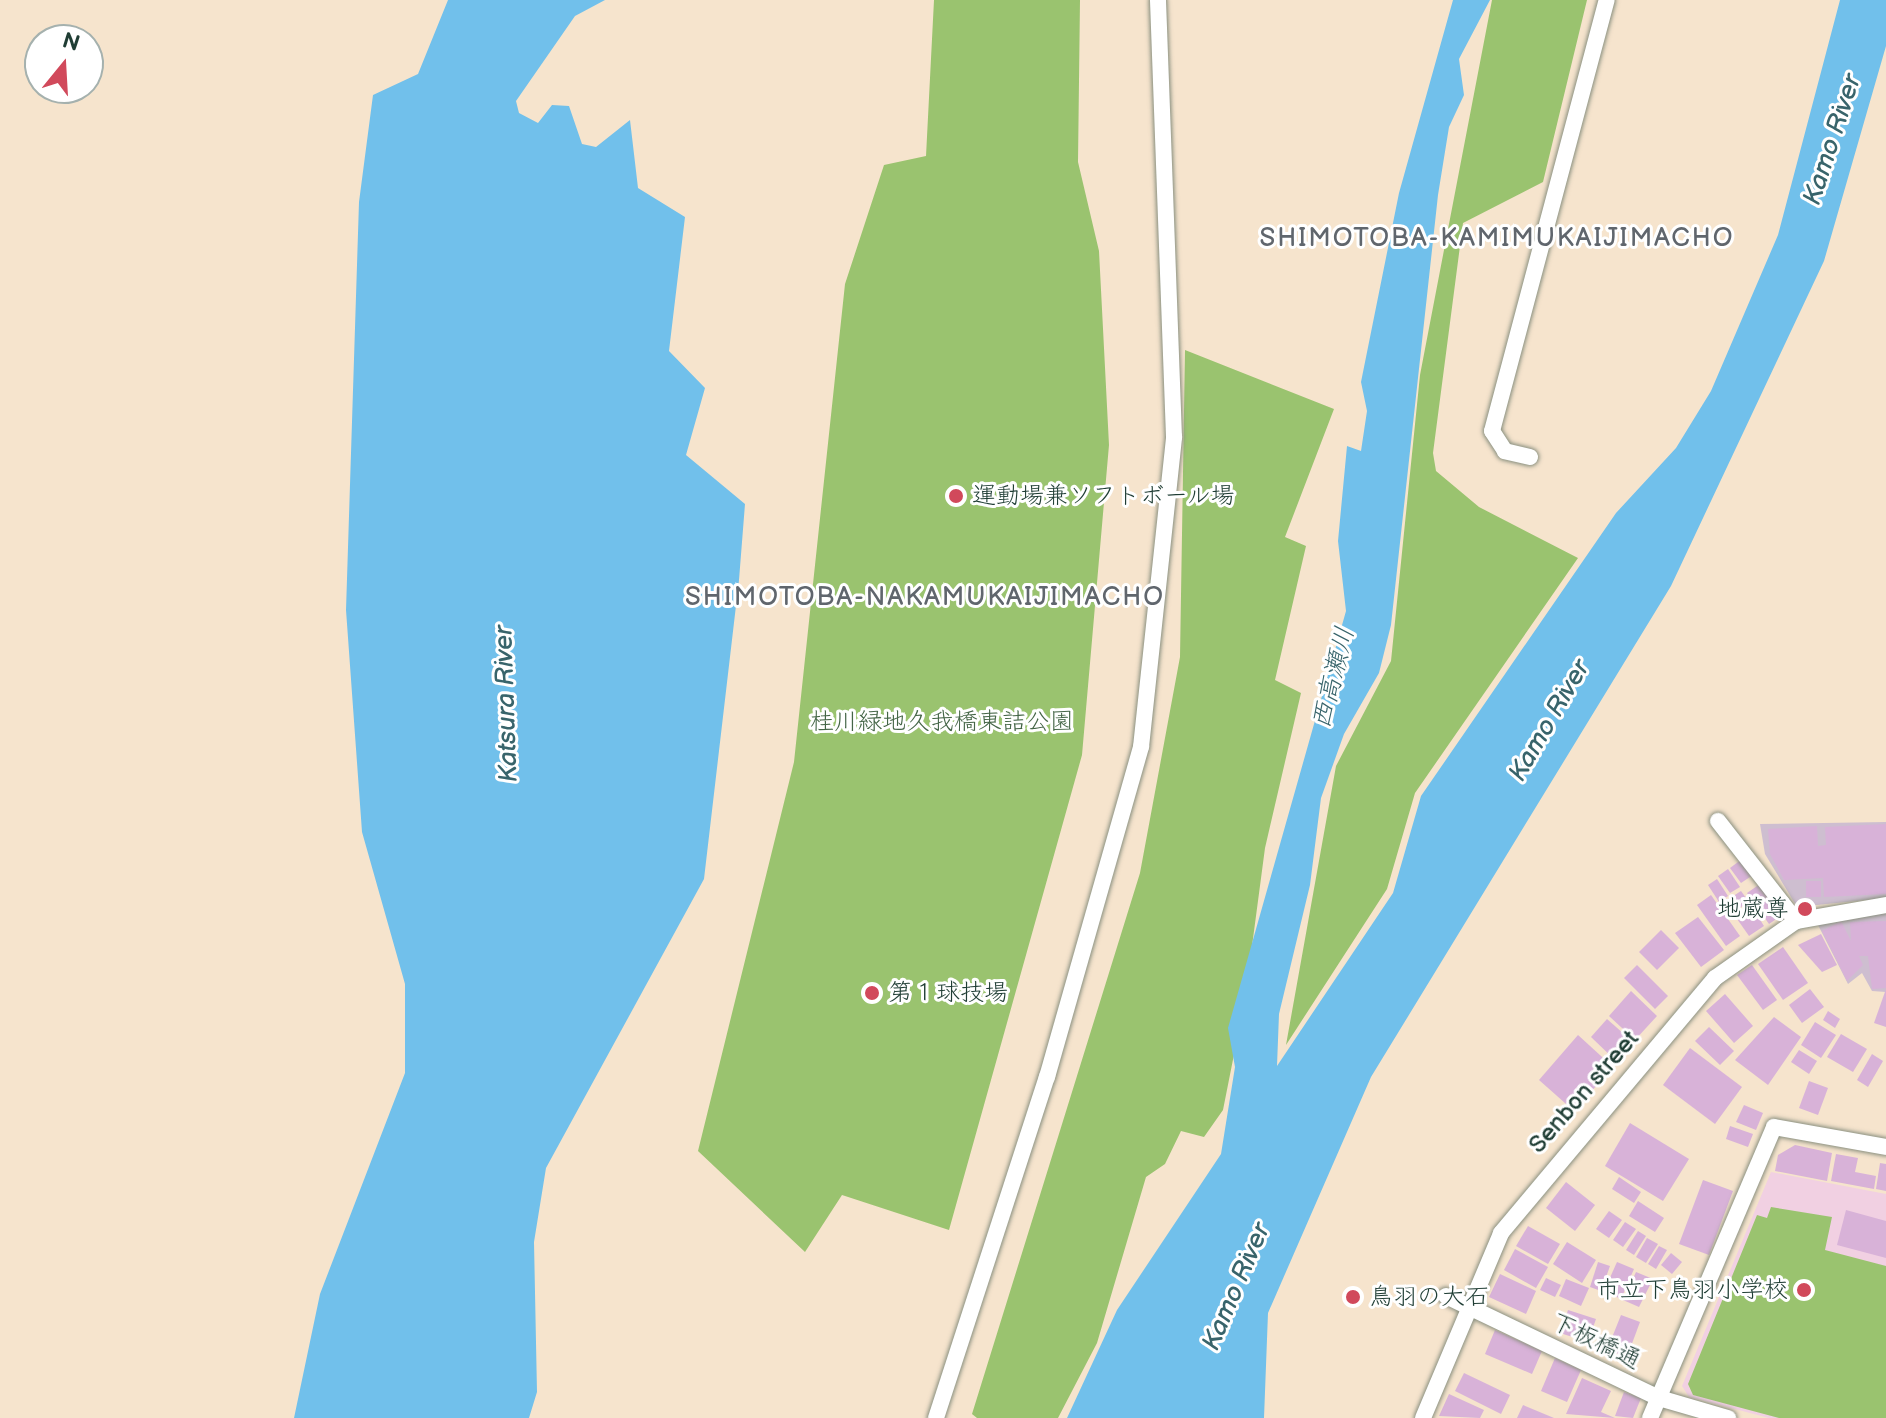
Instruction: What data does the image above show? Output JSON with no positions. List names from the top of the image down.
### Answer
{
  "streets": {
    "street": ["Senbon street", "下板橋通"]
  },
  "crossings": [
    ["Senbon street", "下板橋通"]
  ],
  "districts": ["SHIMOTOBA-KAMIMUKAIJIMACHO", "SHIMOTOBA-NAKAMUKAIJIMACHO"],
  "water": ["Kamo River", "西高瀬川", "Katsura River"],
  "parks": ["桂川緑地久我橋東詰公園"],
  "places": [
    "運動場兼ソフトボール場",
    "地蔵尊",
    "第１球技場",
    "市立下鳥羽小学校",
    "鳥羽の大石"
  ],
  "north": "top"
}
